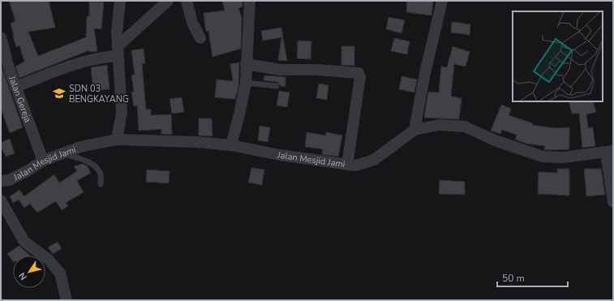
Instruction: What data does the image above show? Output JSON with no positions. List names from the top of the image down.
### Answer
{
  "streets": {
    "street": ["Jalan Gereja", "Jalan Mesjid Jami"]
  },
  "crossings": [
    ["Jalan Gereja", "Jalan Mesjid Jami"]
  ],
  "places": {
    "school or university": ["SDN 03 BENGKAYANG"]
  },
  "scale_bar": "50 m",
  "north": "bottom left"
}
